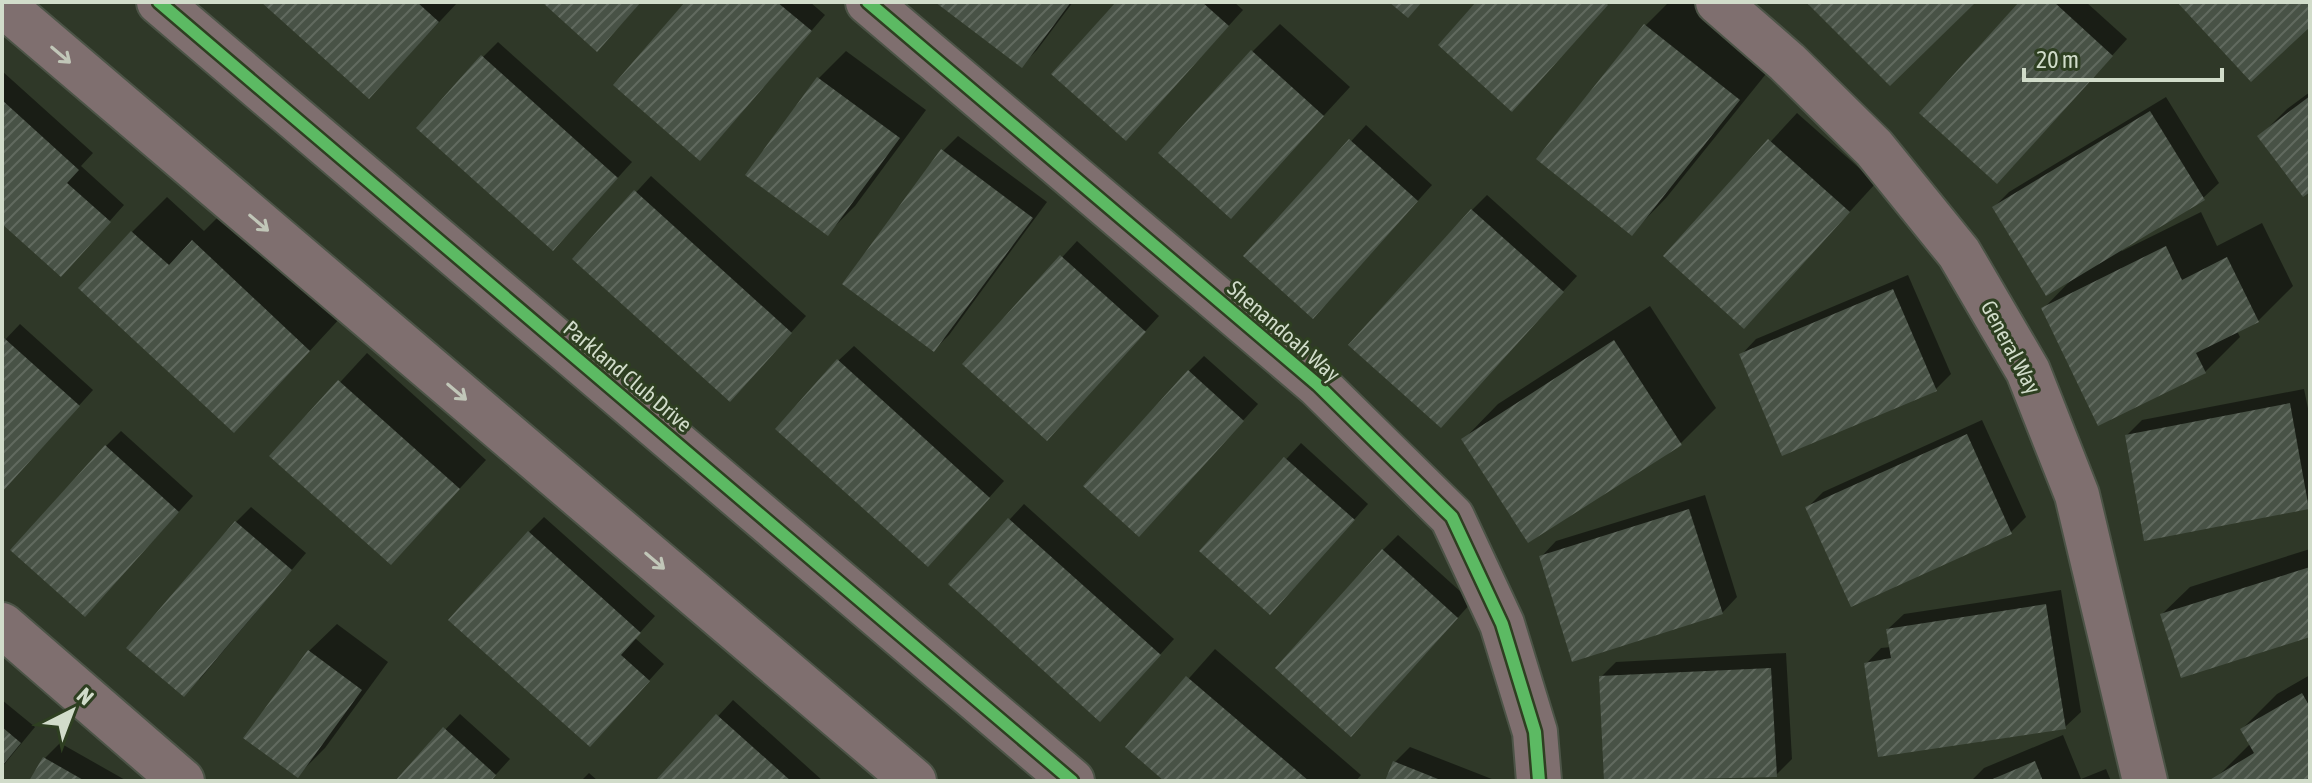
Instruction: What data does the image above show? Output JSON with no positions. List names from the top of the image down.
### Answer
{
  "streets": {
    "street": ["Shenandoah Way", "General Way", "Parkland Club Drive"]
  },
  "scale_bar": "20 m",
  "north": "top right"
}
